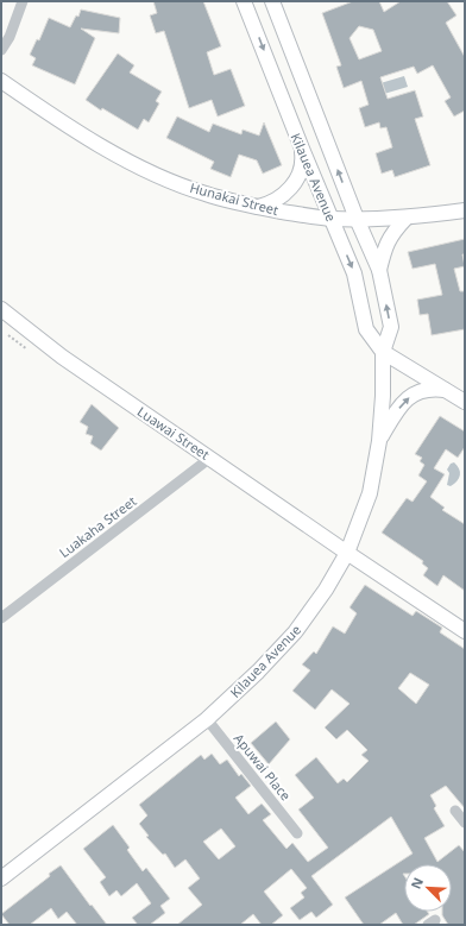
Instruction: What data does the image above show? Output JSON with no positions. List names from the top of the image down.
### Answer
{
  "streets": {
    "street": [
      "Kilauea Avenue",
      "Hunakai Street",
      "Luawai Street",
      "Luakaha Street",
      "Apuwai Place"
    ]
  },
  "crossings": [
    ["Kilauea Avenue", "Hunakai Street"],
    ["Kilauea Avenue", "Luawai Street"],
    ["Kilauea Avenue", "Apuwai Place"],
    ["Luawai Street", "Luakaha Street"]
  ],
  "north": "top left"
}
